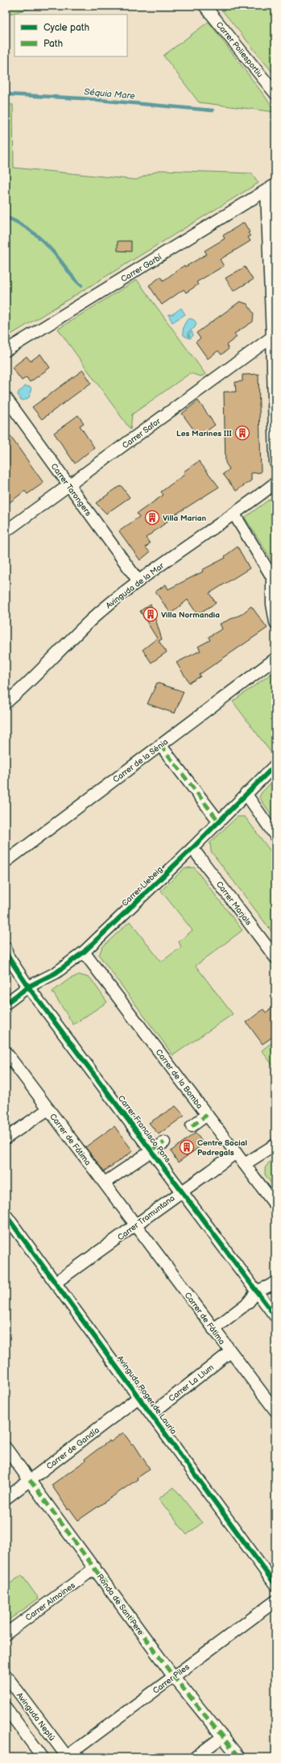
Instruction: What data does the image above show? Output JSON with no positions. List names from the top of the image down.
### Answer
{
  "streets": {
    "street": [
      "Carrer Poliesportiu",
      "Carrer Garbí",
      "Carrer Safor",
      "Carrer Tarongers",
      "Avinguda de la Mar",
      "Carrer de la Sénia",
      "Carrer Llebeig",
      "Carrer Marjals",
      "Carrer de la Bomba",
      "Carrer Francisco Pons",
      "Carrer de Fátima",
      "Carrer Tramuntana",
      "Carrer de Fàtima",
      "Carrer La Llum",
      "Avinguda Roger de Lauria",
      "Carrer de Gandía",
      "Carrer Almoines",
      "Ronda de Sant Pere",
      "Carrer Piles",
      "Avinguda Neptú"
    ]
  },
  "crossings": [
    ["Carrer Safor", "Carrer Tarongers"],
    ["Carrer Tarongers", "Avinguda de la Mar"],
    ["Carrer Llebeig", "Carrer Marjals"],
    ["Carrer Llebeig", "Carrer de la Bomba"],
    ["Carrer Llebeig", "Carrer Francisco Pons"],
    ["Carrer de la Bomba", "Carrer Tramuntana"],
    ["Carrer Francisco Pons", "Carrer Tramuntana"],
    ["Carrer de Fátima", "Carrer Tramuntana"],
    ["Carrer de Fátima", "Carrer de Fàtima"],
    ["Carrer Tramuntana", "Carrer de Fàtima"],
    ["Carrer Tramuntana", "Avinguda Roger de Lauria"],
    ["Carrer de Fàtima", "Carrer La Llum"],
    ["Carrer La Llum", "Avinguda Roger de Lauria"],
    ["Avinguda Roger de Lauria", "Carrer de Gandía"],
    ["Carrer de Gandía", "Ronda de Sant Pere"],
    ["Carrer Almoines", "Ronda de Sant Pere"],
    ["Ronda de Sant Pere", "Carrer Piles"],
    ["Carrer Piles", "Avinguda Neptú"]
  ],
  "water": ["Séquia Mare"],
  "places": {
    "building": [
      "Les Marines III",
      "Villa Marian",
      "Villa Normandia",
      "Centre Social Pedregals"
    ]
  },
  "legend": ["Cycle path", "Path"]
}
